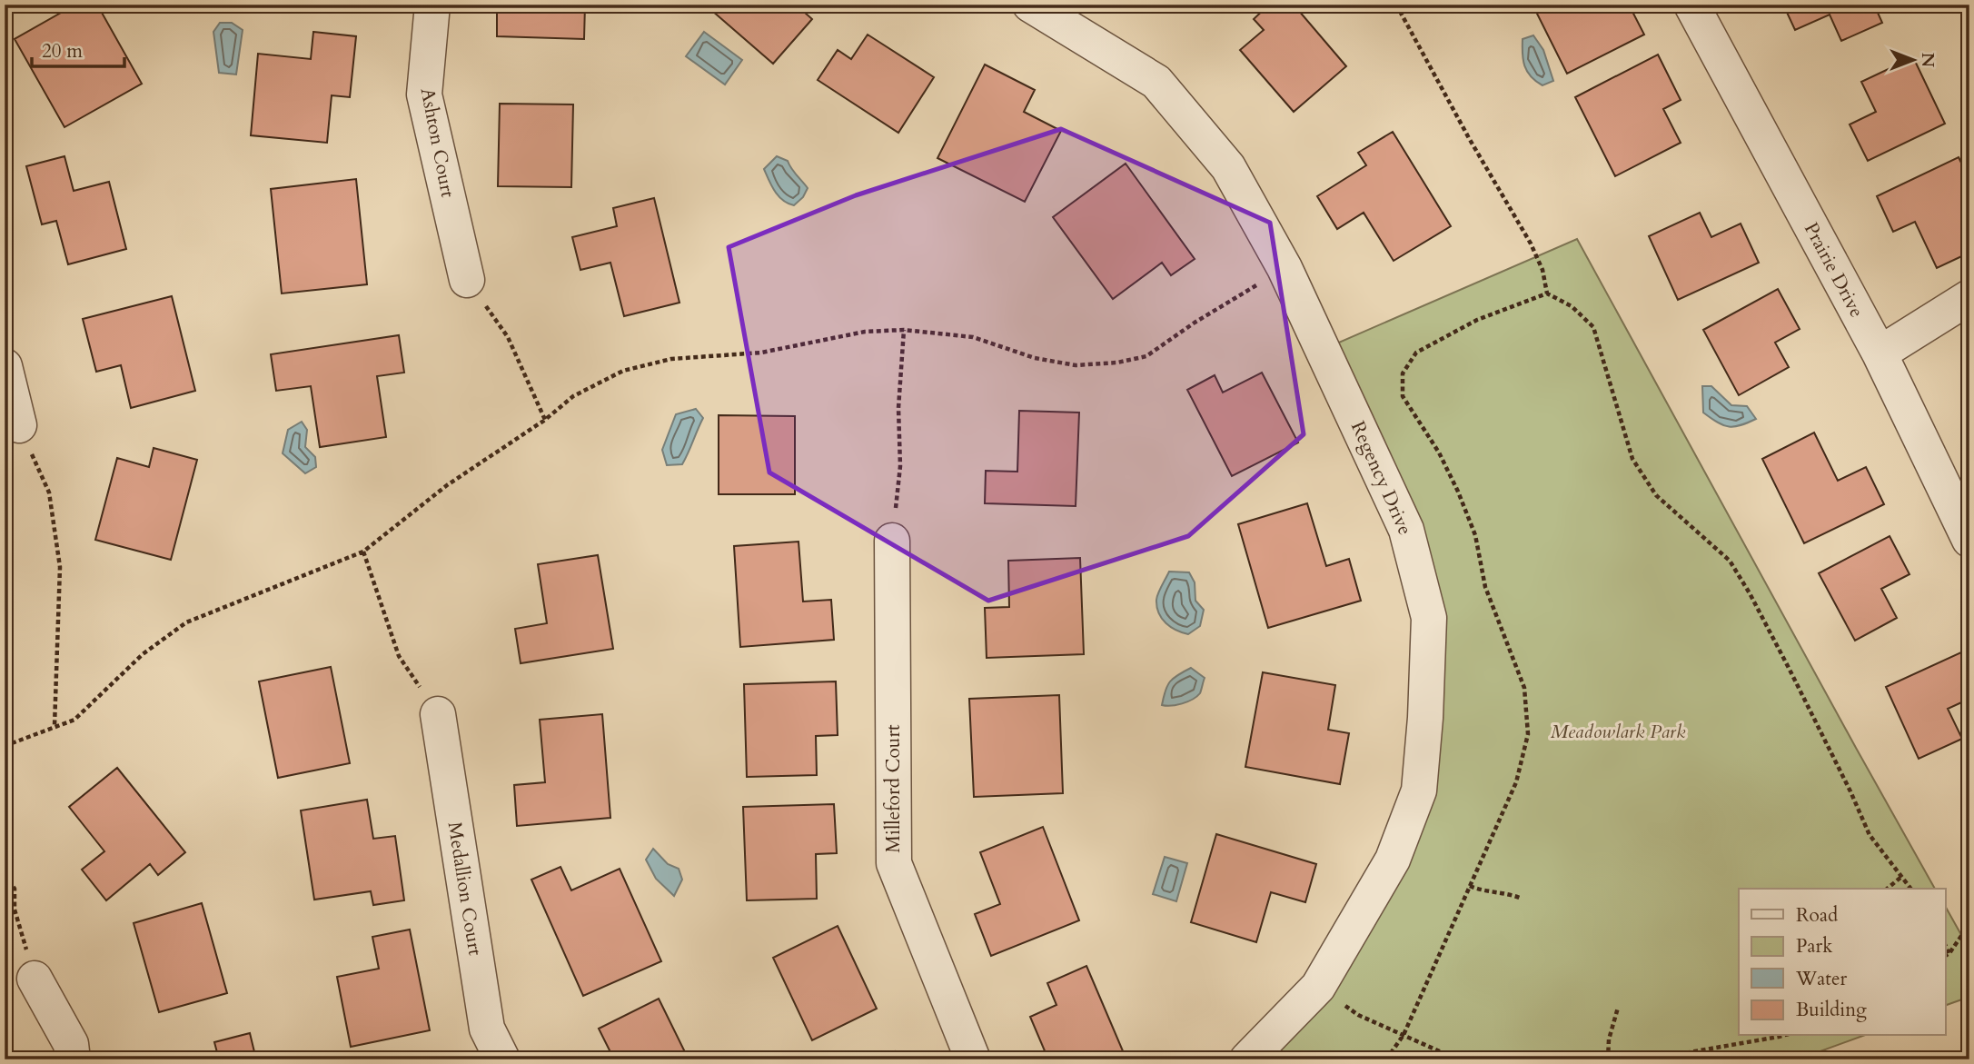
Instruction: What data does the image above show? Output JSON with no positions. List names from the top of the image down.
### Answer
{
  "streets": {
    "street": [
      "Ashton Court",
      "Prairie Drive",
      "Regency Drive",
      "Milleford Court",
      "Medallion Court"
    ]
  },
  "parks": ["Meadowlark Park"],
  "legend": [
    "Road",
    "Park",
    "Water",
    "Building"
  ],
  "scale_bar": "20 m",
  "north": "right"
}
